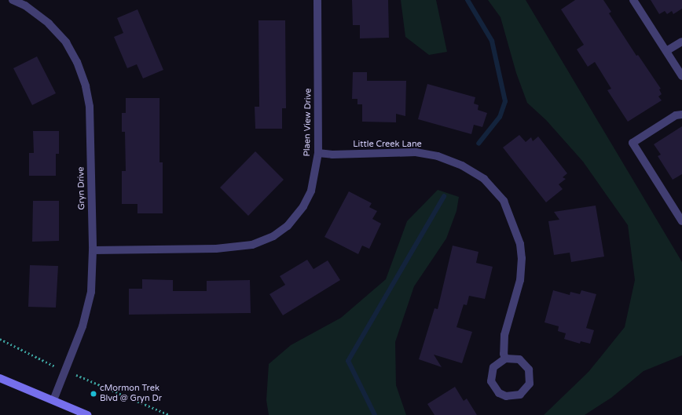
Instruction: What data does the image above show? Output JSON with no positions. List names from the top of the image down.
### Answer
{
  "streets": {
    "street": ["Plaen View Drive", "Little Creek Lane", "Gryn Drive"]
  },
  "crossings": [
    ["Plaen View Drive", "Little Creek Lane"],
    ["Plaen View Drive", "Gryn Drive"]
  ],
  "places": ["cMormon Trek Blvd @ Gryn Dr"]
}
